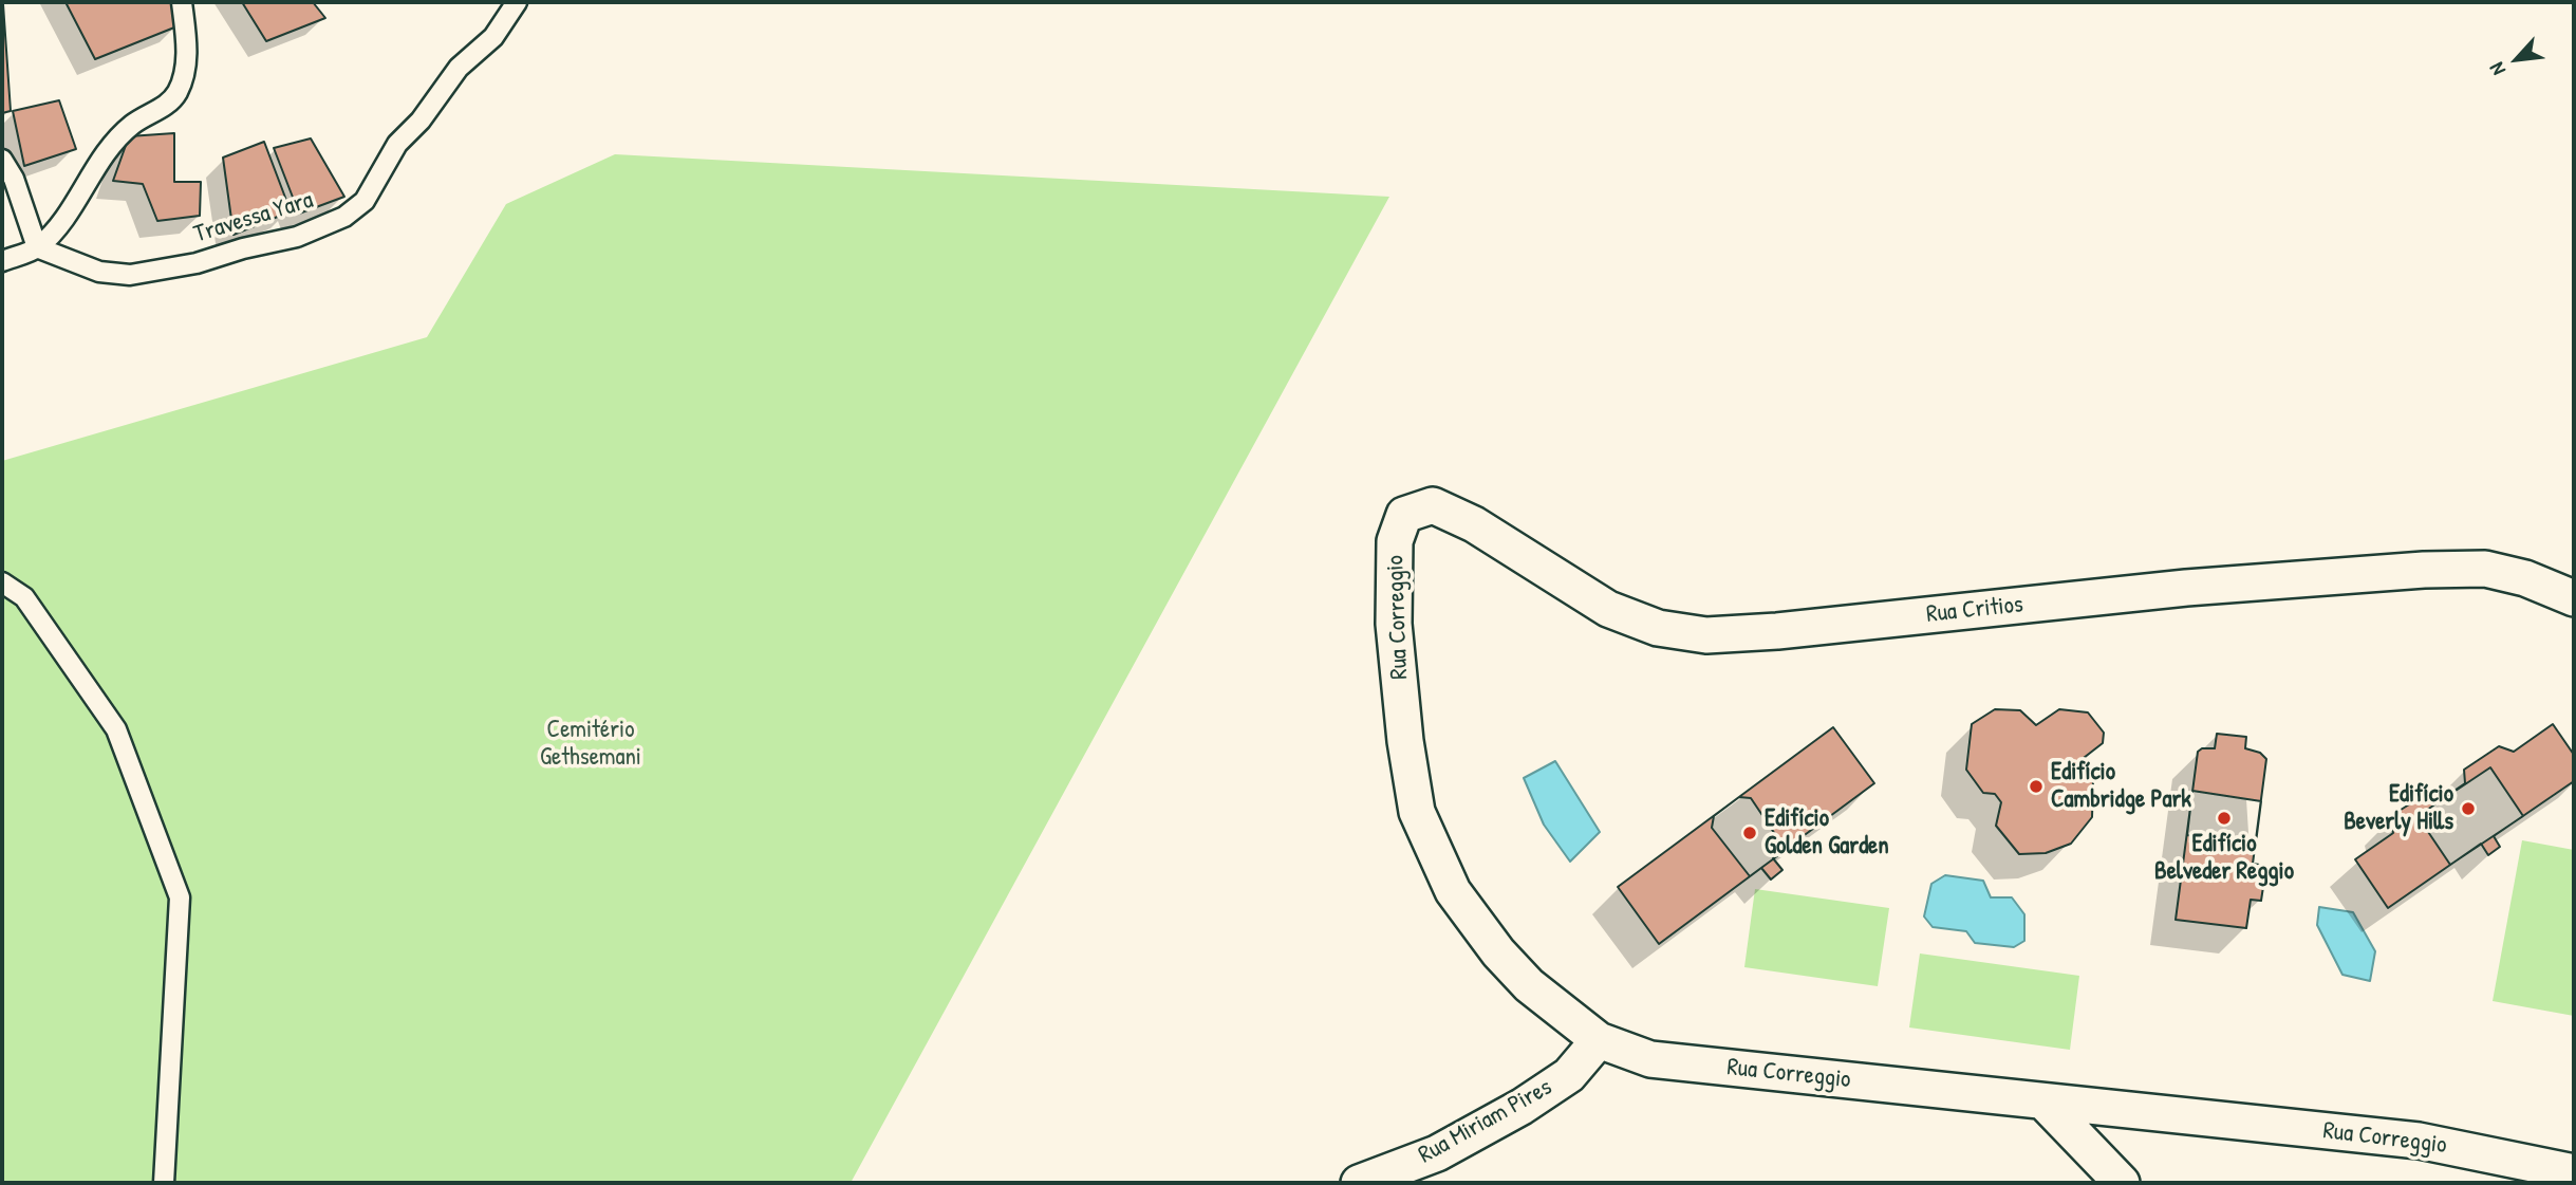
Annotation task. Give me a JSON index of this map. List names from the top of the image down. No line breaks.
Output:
{"streets":{"street":["Rua Critios","Rua Correggio","Rua Miriam Pires"],"lane":["Travessa Yara"]},"crossings":[["Rua Critios","Rua Correggio"],["Rua Correggio","Rua Miriam Pires"]],"parks":["Cemitério Gethsemani"],"places":["Edifício Cambridge Park","Edifício Beverly Hills","Edifício Belveder Reggio","Edifício Golden Garden"],"north":"bottom left"}
